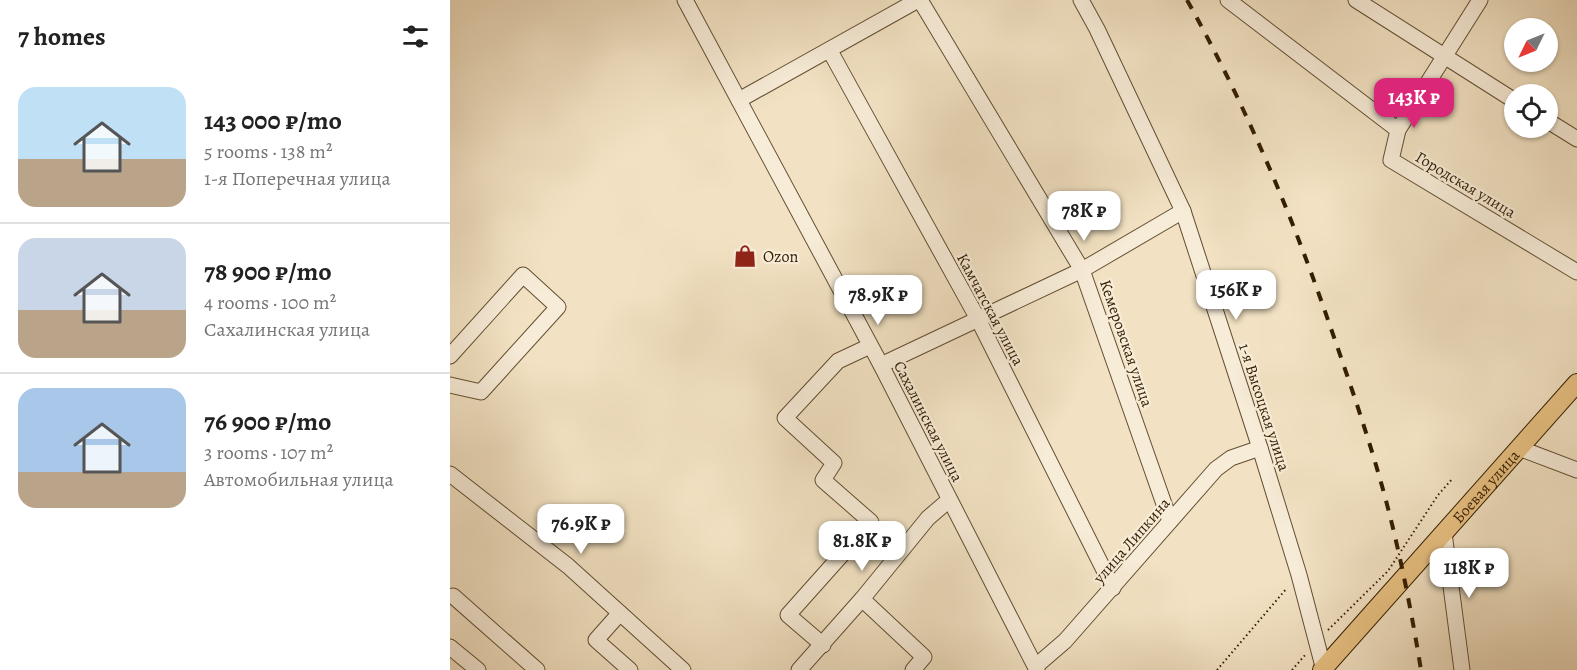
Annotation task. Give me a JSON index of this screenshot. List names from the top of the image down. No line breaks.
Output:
{"streets":{"main road":["Боевая улица"],"street":["Городская улица","Камчатская улица","Кемеровская улица","1-я Высоцкая улица","Сахалинская улица","улица Липкина"]},"crossings":[["Камчатская улица","улица Липкина"],["Кемеровская улица","улица Липкина"],["1-я Высоцкая улица","Боевая улица"],["1-я Высоцкая улица","улица Липкина"],["Сахалинская улица","улица Липкина"]],"places":{"shop":["Ozon"]},"north":"bottom left","page":{"heading":"7 homes","list":[{"name":"143 000 ₽/mo","note":"5 rooms · 138 m² · 1-я Поперечная улица"},{"name":"78 900 ₽/mo","note":"4 rooms · 100 m² · Сахалинская улица"},{"name":"76 900 ₽/mo","note":"3 rooms · 107 m² · Автомобильная улица"}],"price":["143K ₽","78K ₽","156K ₽","78.9K ₽","76.9K ₽","81.8K ₽","118K ₽"]}}
